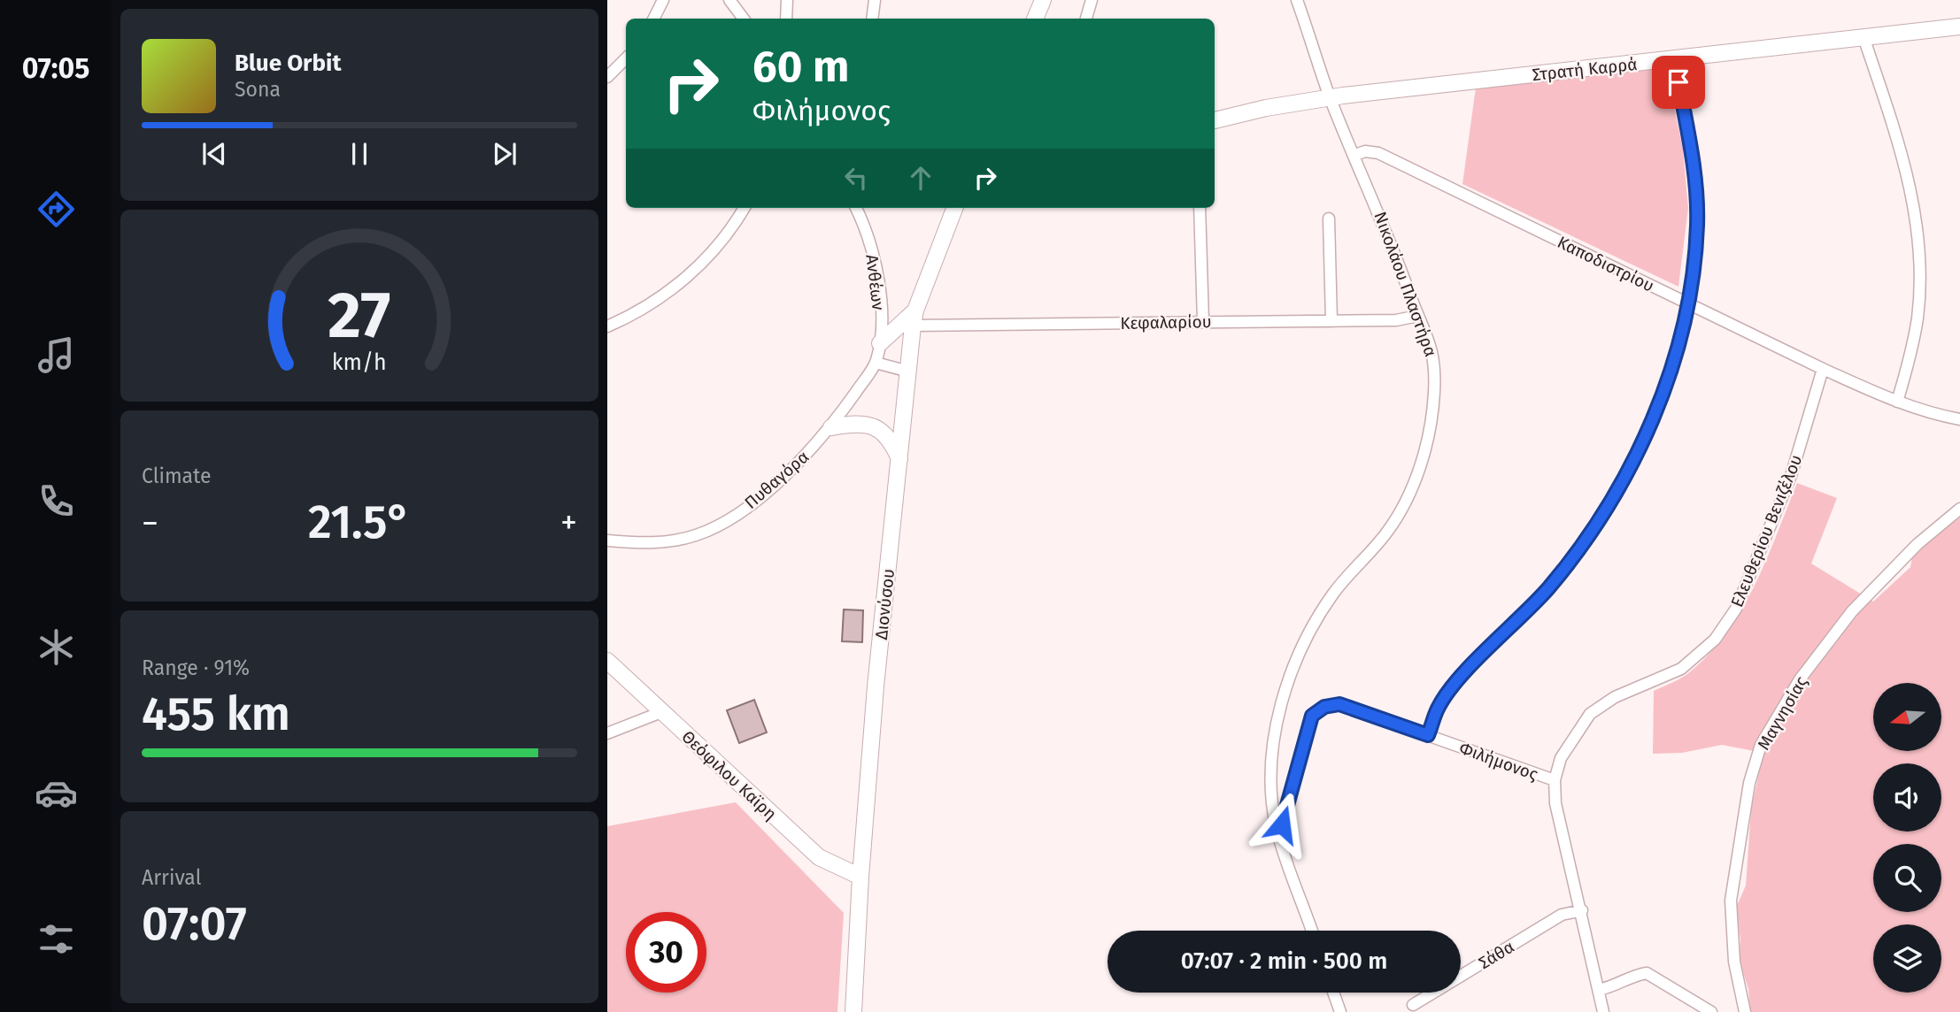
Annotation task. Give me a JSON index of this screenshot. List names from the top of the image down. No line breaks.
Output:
{"streets":{"street":["Στρατή Καρρά","Καποδιστρίου","Ανθέων","Νικολάου Πλαστήρα","Κεφαλαρίου","Πυθαγόρα","Ελευθερίου Βενιζέλου","Διονύσου","Μαγνησίας","Φιλήμονος","Θεόφιλου Καϊρη","Σάθα"]},"crossings":[["Στρατή Καρρά","Νικολάου Πλαστήρα"],["Καποδιστρίου","Νικολάου Πλαστήρα"],["Καποδιστρίου","Ελευθερίου Βενιζέλου"],["Ανθέων","Πυθαγόρα"],["Νικολάου Πλαστήρα","Κεφαλαρίου"],["Νικολάου Πλαστήρα","Φιλήμονος"],["Κεφαλαρίου","Διονύσου"],["Ελευθερίου Βενιζέλου","Φιλήμονος"],["Ελευθερίου Βενιζέλου","Σάθα"],["Διονύσου","Θεόφιλου Καϊρη"]],"north":"left","page":{"tabs":"07:05","turn":["60 m","Φιλήμονος"],"song":["Blue Orbit","Sona"],"tile":["Climate",["Range · 91%","455 km"],["Arrival","07:07"]],"heat":["−","21.5°","+"],"limit":"30","trip":"07:07 · 2 min · 500 m","gauge":["27","km/h"]}}
